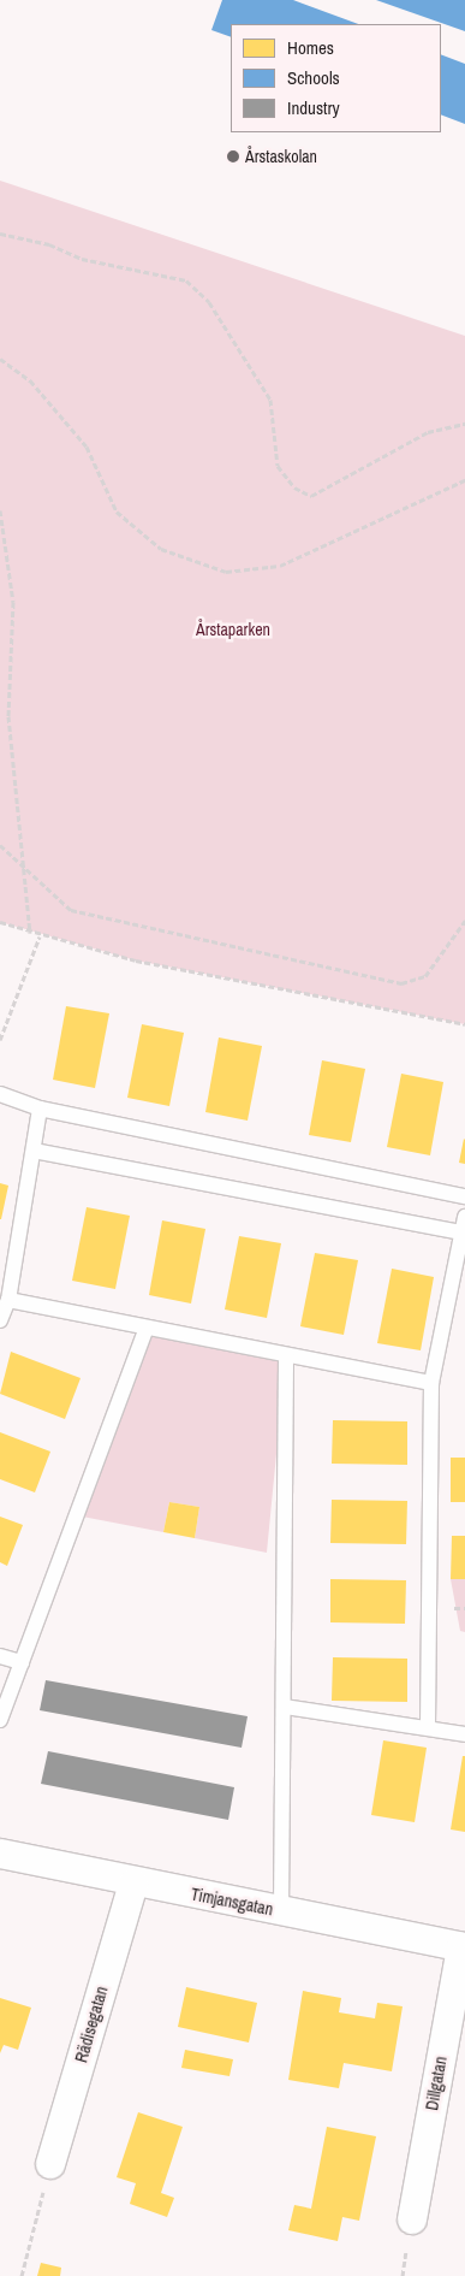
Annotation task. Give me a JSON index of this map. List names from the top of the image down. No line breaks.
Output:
{"streets":{"street":["Timjansgatan","Rädisegatan","Dillgatan"]},"crossings":[["Timjansgatan","Rädisegatan"],["Timjansgatan","Dillgatan"]],"parks":["Årstaparken"],"places":["Årstaskolan"],"legend":["Homes","Schools","Industry"]}
